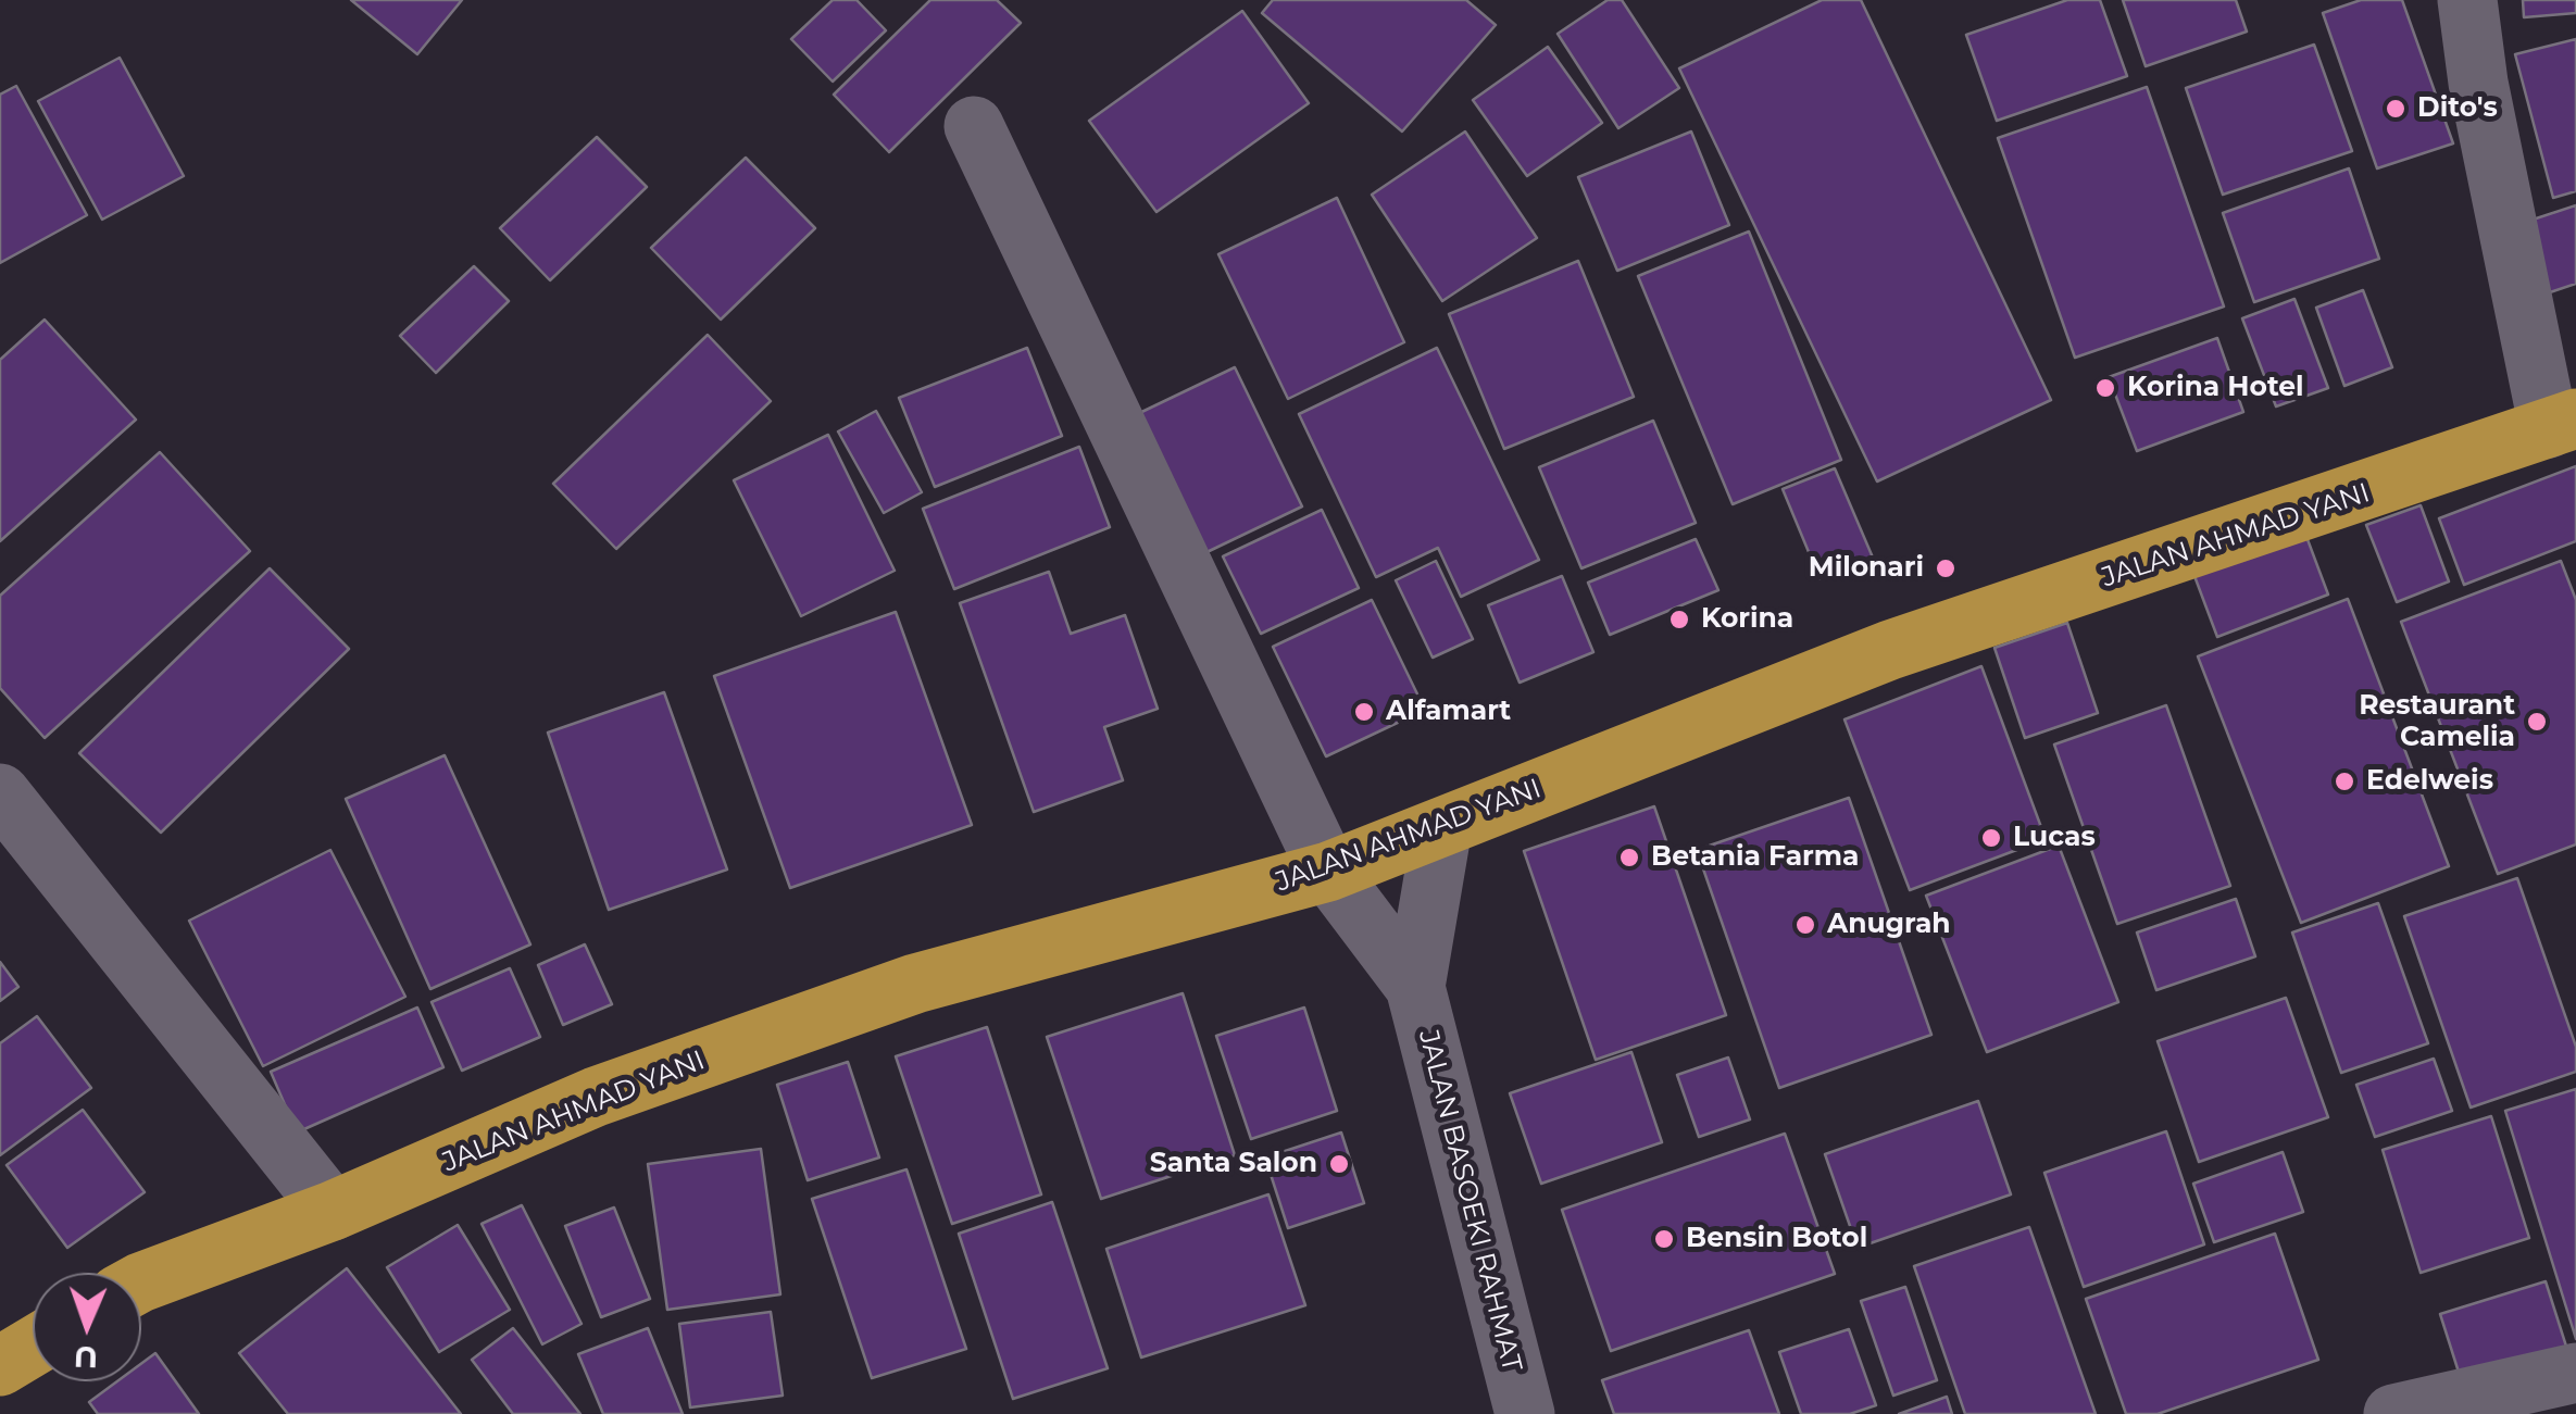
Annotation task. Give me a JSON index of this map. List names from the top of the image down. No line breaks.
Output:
{"streets":{"highway":["JALAN AHMAD YANI"],"street":["JALAN BASOEKI RAHMAT"]},"places":["Dito's","Korina Hotel","Milonari","Korina","Alfamart","Restaurant Camelia","Edelweis","Lucas","Betania Farma","Anugrah","Santa Salon","Bensin Botol"],"north":"bottom"}
